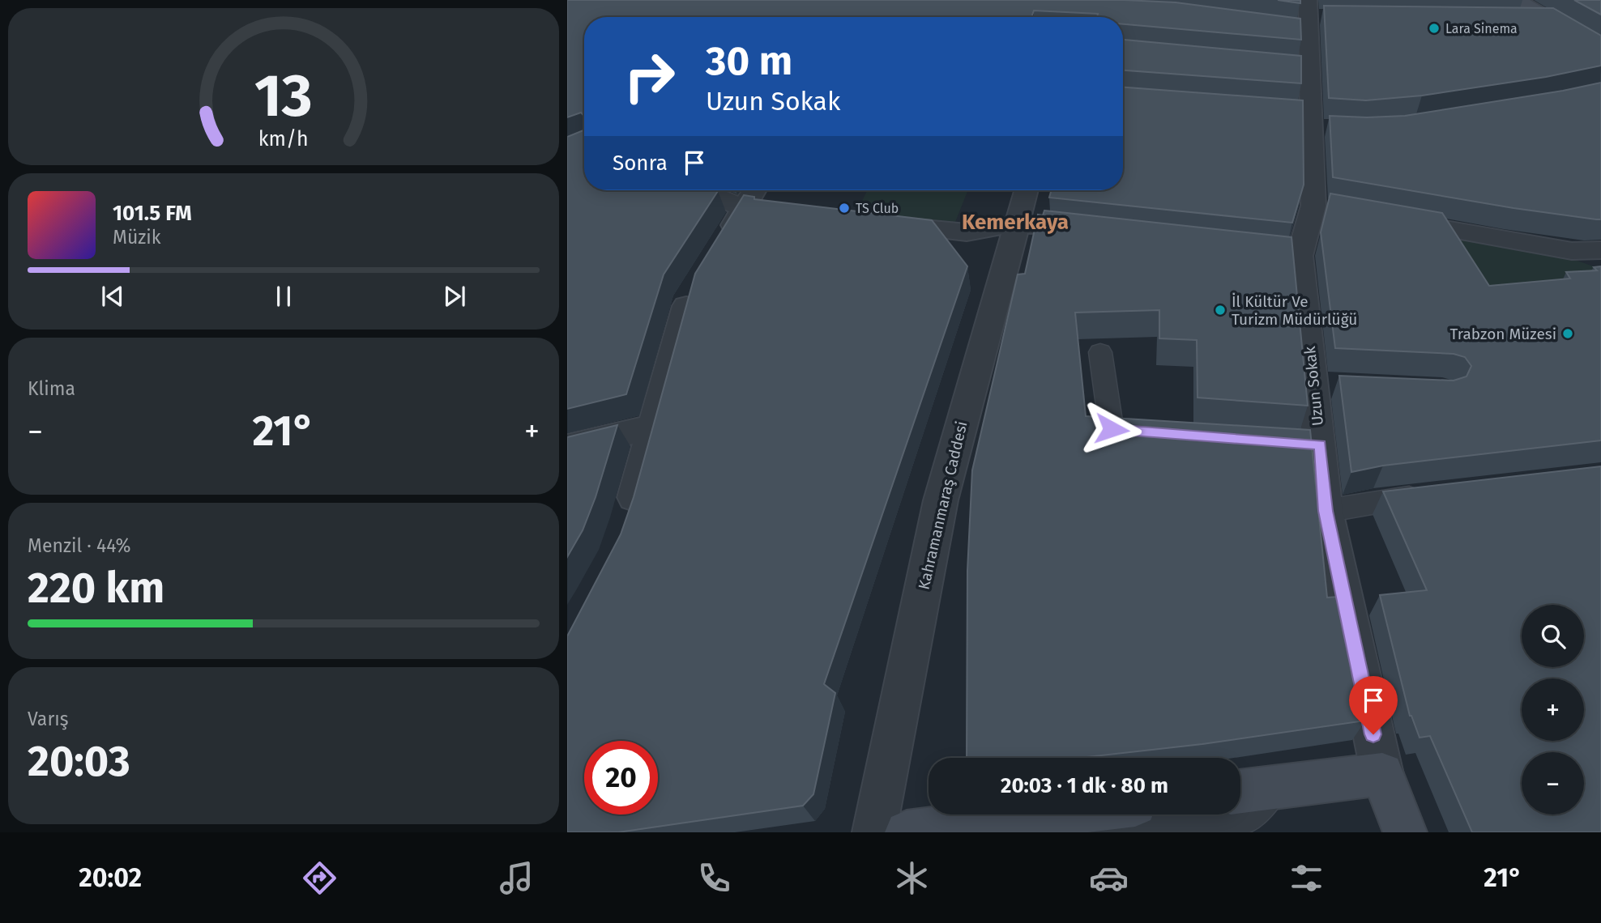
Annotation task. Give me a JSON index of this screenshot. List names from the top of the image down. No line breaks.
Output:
{"streets":{"main road":["Uzun Sokak"],"street":["Kahramanmaraş Caddesi"]},"districts":["Kemerkaya"],"places":["Lara Sinema","TS Club","İl Kültür Ve Turizm Müdürlüğü","Trabzon Müzesi"],"page":{"turn":["30 m","Uzun Sokak"],"then":"Sonra","song":["101.5 FM","Müzik"],"tile":["Klima",["Menzil · 44%","220 km"],["Varış","20:03"]],"heat":["−","21°","+"],"map_buttons":["+","−"],"limit":"20","trip":"20:03 · 1 dk · 80 m","tabs":["20:02","21°"],"gauge":["13","km/h"]}}
